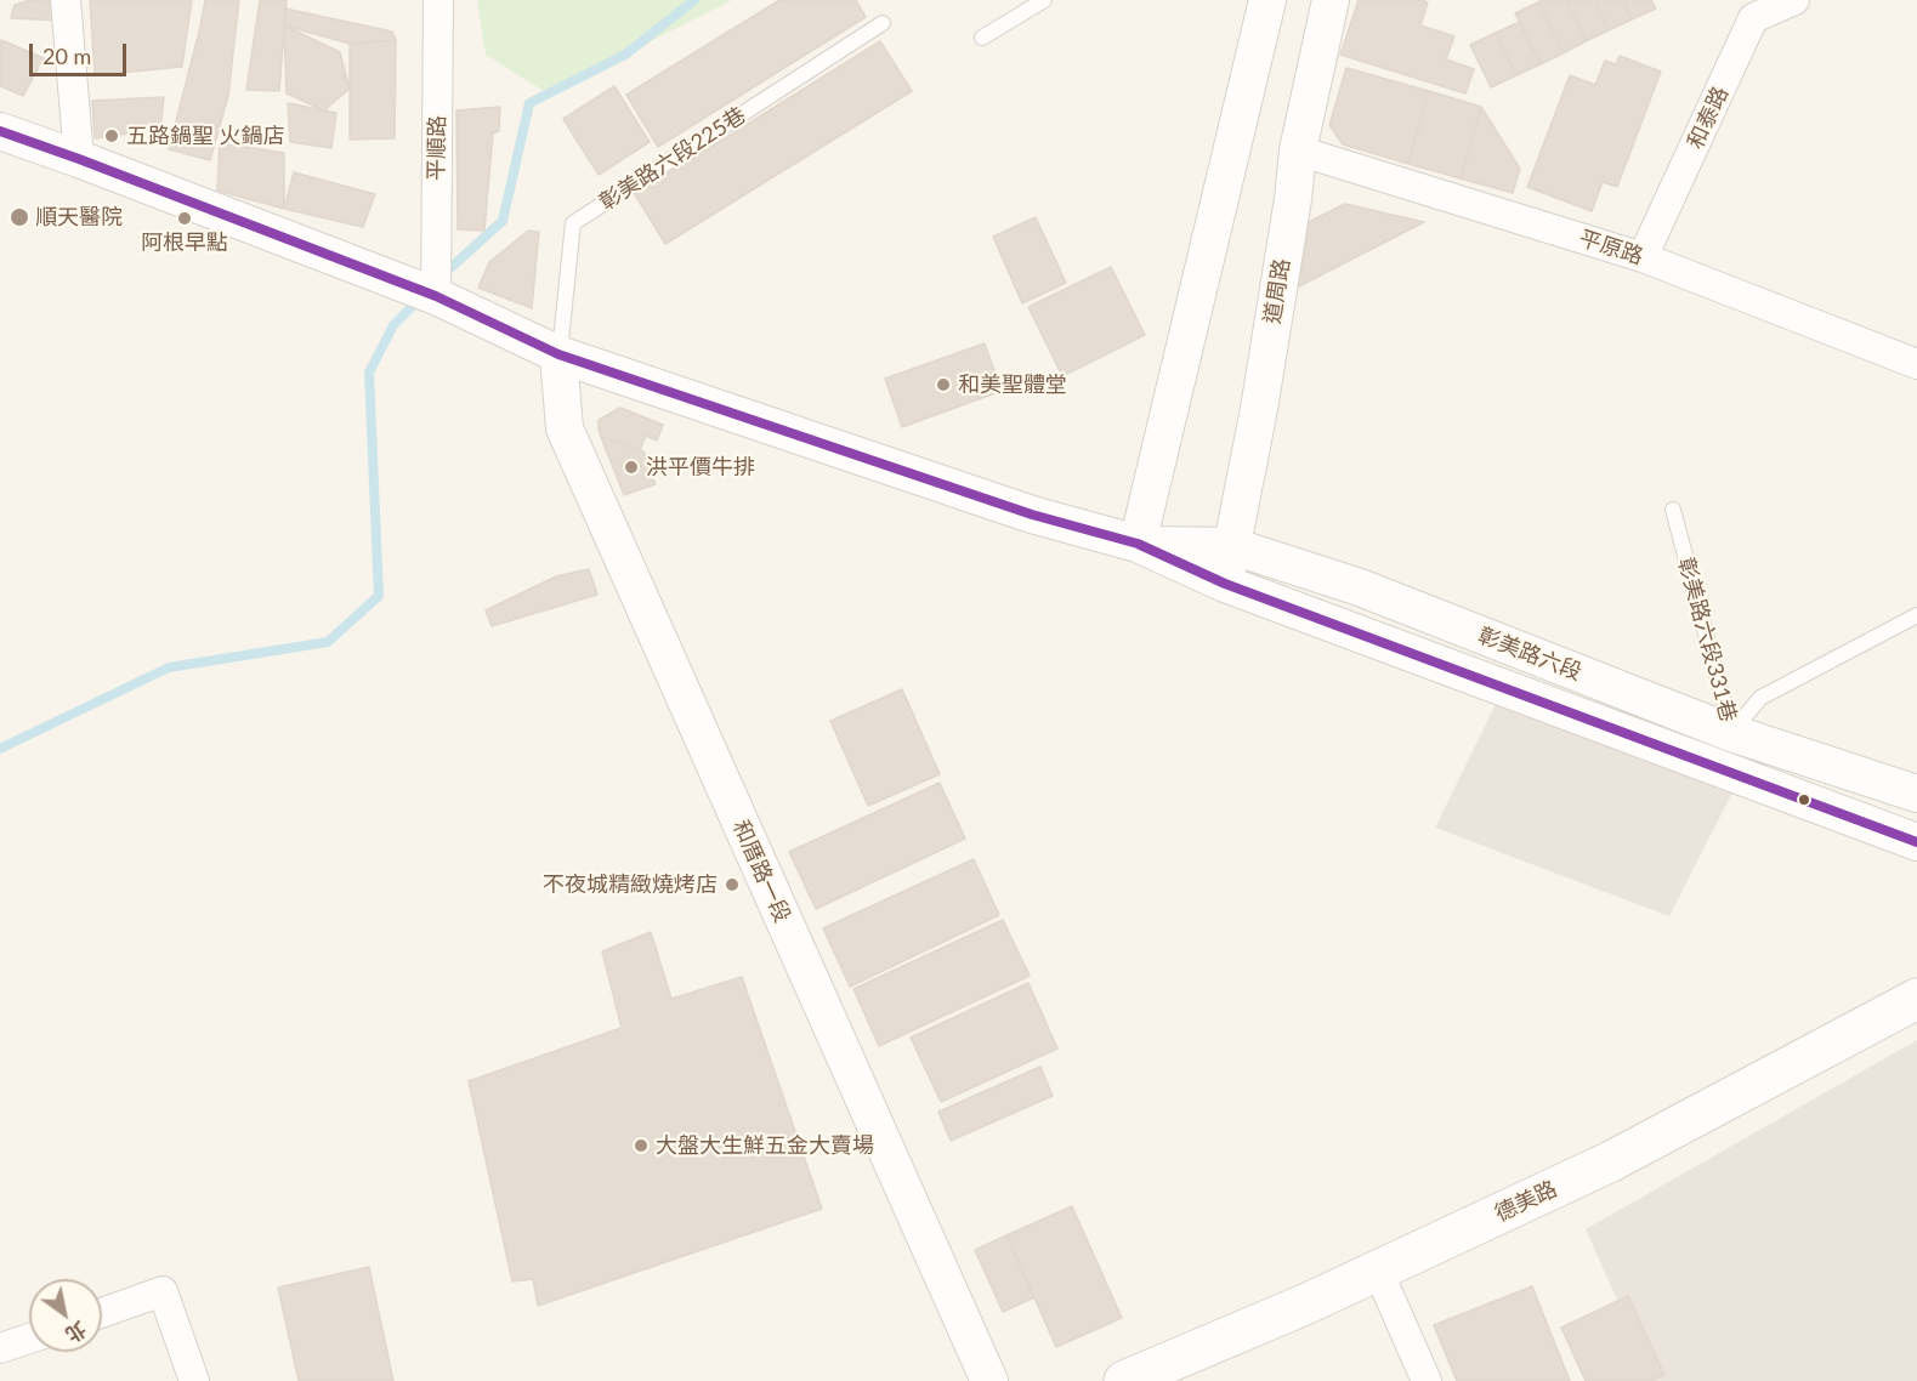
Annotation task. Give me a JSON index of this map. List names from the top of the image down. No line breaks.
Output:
{"streets":{"main road":["德美路"],"street":["和泰路","平順路","平原路","道周路","彰美路六段","和厝路一段"],"lane":["彰美路六段225巷","彰美路六段331巷"]},"crossings":[["和泰路","平原路"],["平順路","彰美路六段"],["彰美路六段225巷","彰美路六段"],["彰美路六段225巷","和厝路一段"],["平原路","道周路"],["道周路","彰美路六段"],["彰美路六段331巷","彰美路六段"],["彰美路六段","和厝路一段"]],"places":["五路鍋聖 火鍋店","順天醫院","阿根早點","和美聖體堂","洪平價牛排","不夜城精緻燒烤店","大盤大生鮮五金大賣場"],"scale_bar":"20 m","north":"bottom right"}
